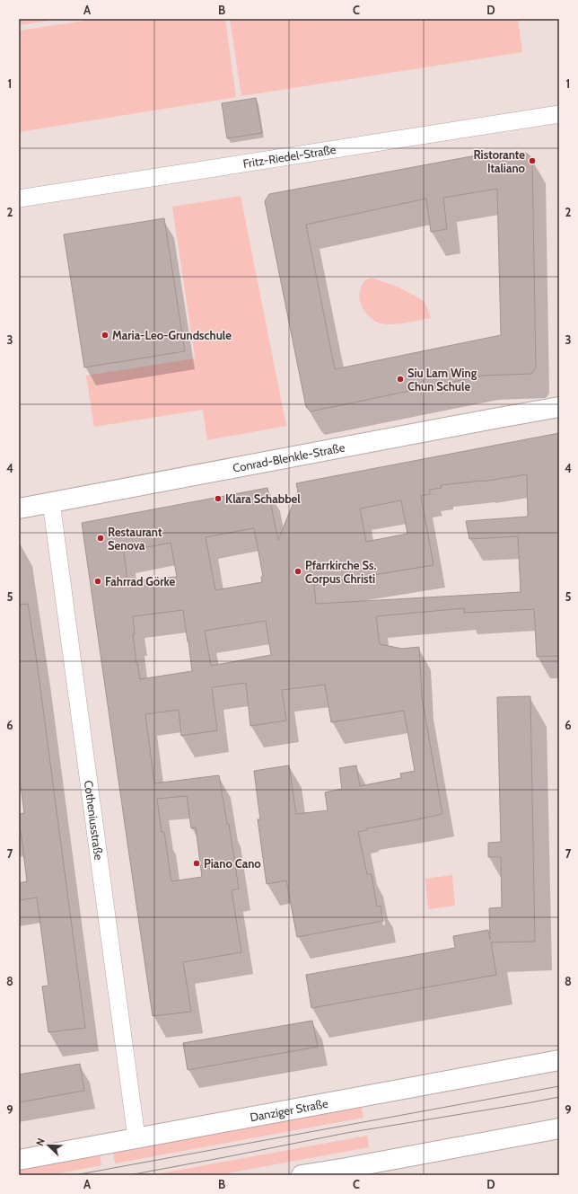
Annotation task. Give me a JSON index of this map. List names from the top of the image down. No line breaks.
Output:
{"streets":{"main road":["Conrad-Blenkle-Straße","Danziger Straße"],"street":["Fritz-Riedel-Straße","Cotheniusstraße"]},"crossings":[["Conrad-Blenkle-Straße","Cotheniusstraße"],["Cotheniusstraße","Danziger Straße"]],"places":["Ristorante Italiano","Maria-Leo-Grundschule","Siu Lam Wing Chun Schule","Klara Schabbel","Restaurant Senova","Pfarrkirche Ss. Corpus Christi","Fahrrad Görke","Piano Cano"],"north":"top left","grid":{"columns":["A","B","C","D"],"rows":["1","2","3","4","5","6","7","8","9"]}}
